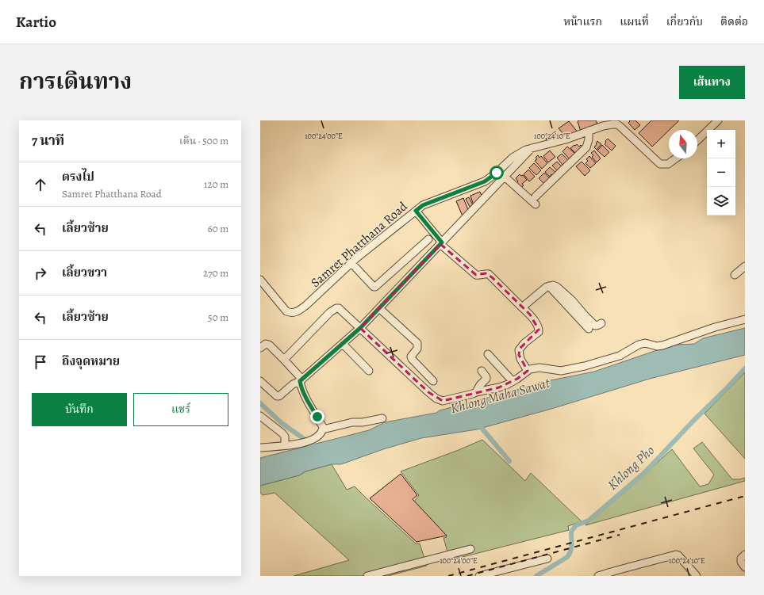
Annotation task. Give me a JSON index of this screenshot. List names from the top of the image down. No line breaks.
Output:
{"streets":{"street":["Samret Phatthana Road"]},"water":["Khlong Maha Sawat","Khlong Pho"],"north":"top","page":{"header":"Kartio","nav":["หน้าแรก","แผนที่","เกี่ยวกับ","ติดต่อ"],"title":"การเดินทาง","buttons":["เส้นทาง",["บันทึก","แชร์"]],"heading":["7 นาที","เดิน · 500 m"],"map_buttons":["+","−"],"list":[["ตรงไป","Samret Phatthana Road","120 m"],["เลี้ยวซ้าย","60 m"],["เลี้ยวขวา","270 m"],["เลี้ยวซ้าย","50 m"],"ถึงจุดหมาย"]},"coordinates":["100°24'00\"E","100°24'10\"E"]}
